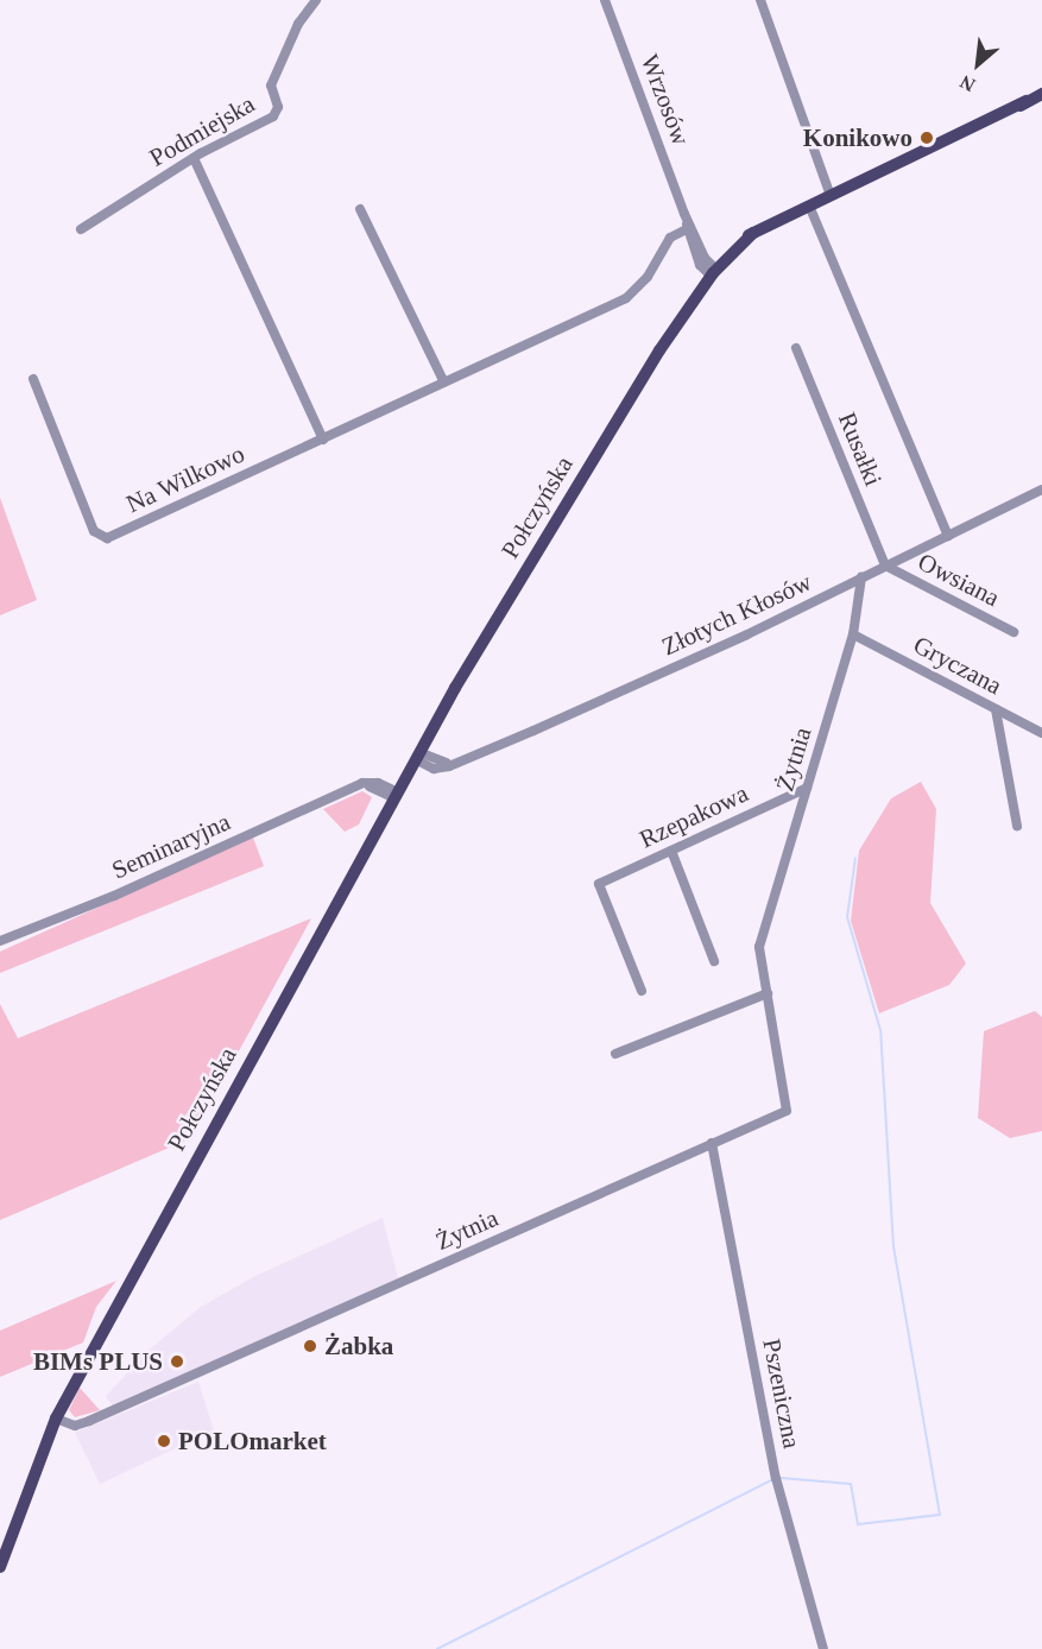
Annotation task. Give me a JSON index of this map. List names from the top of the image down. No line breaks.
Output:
{"streets":{"main road":["Połczyńska"],"street":["Wrzosów","Podmiejska","Rusałki","Na Wilkowo","Owsiana","Złotych Kłosów","Gryczana","Żytnia","Rzepakowa","Seminaryjna","Pszeniczna"]},"crossings":[["Wrzosów","Na Wilkowo"],["Wrzosów","Połczyńska"],["Rusałki","Owsiana"],["Rusałki","Złotych Kłosów"],["Połczyńska","Złotych Kłosów"],["Połczyńska","Żytnia"],["Połczyńska","Seminaryjna"],["Owsiana","Złotych Kłosów"],["Złotych Kłosów","Żytnia"],["Gryczana","Żytnia"],["Żytnia","Rzepakowa"],["Żytnia","Pszeniczna"]],"places":["Konikowo","Żabka","BIMs PLUS","POLOmarket"],"north":"bottom left"}
